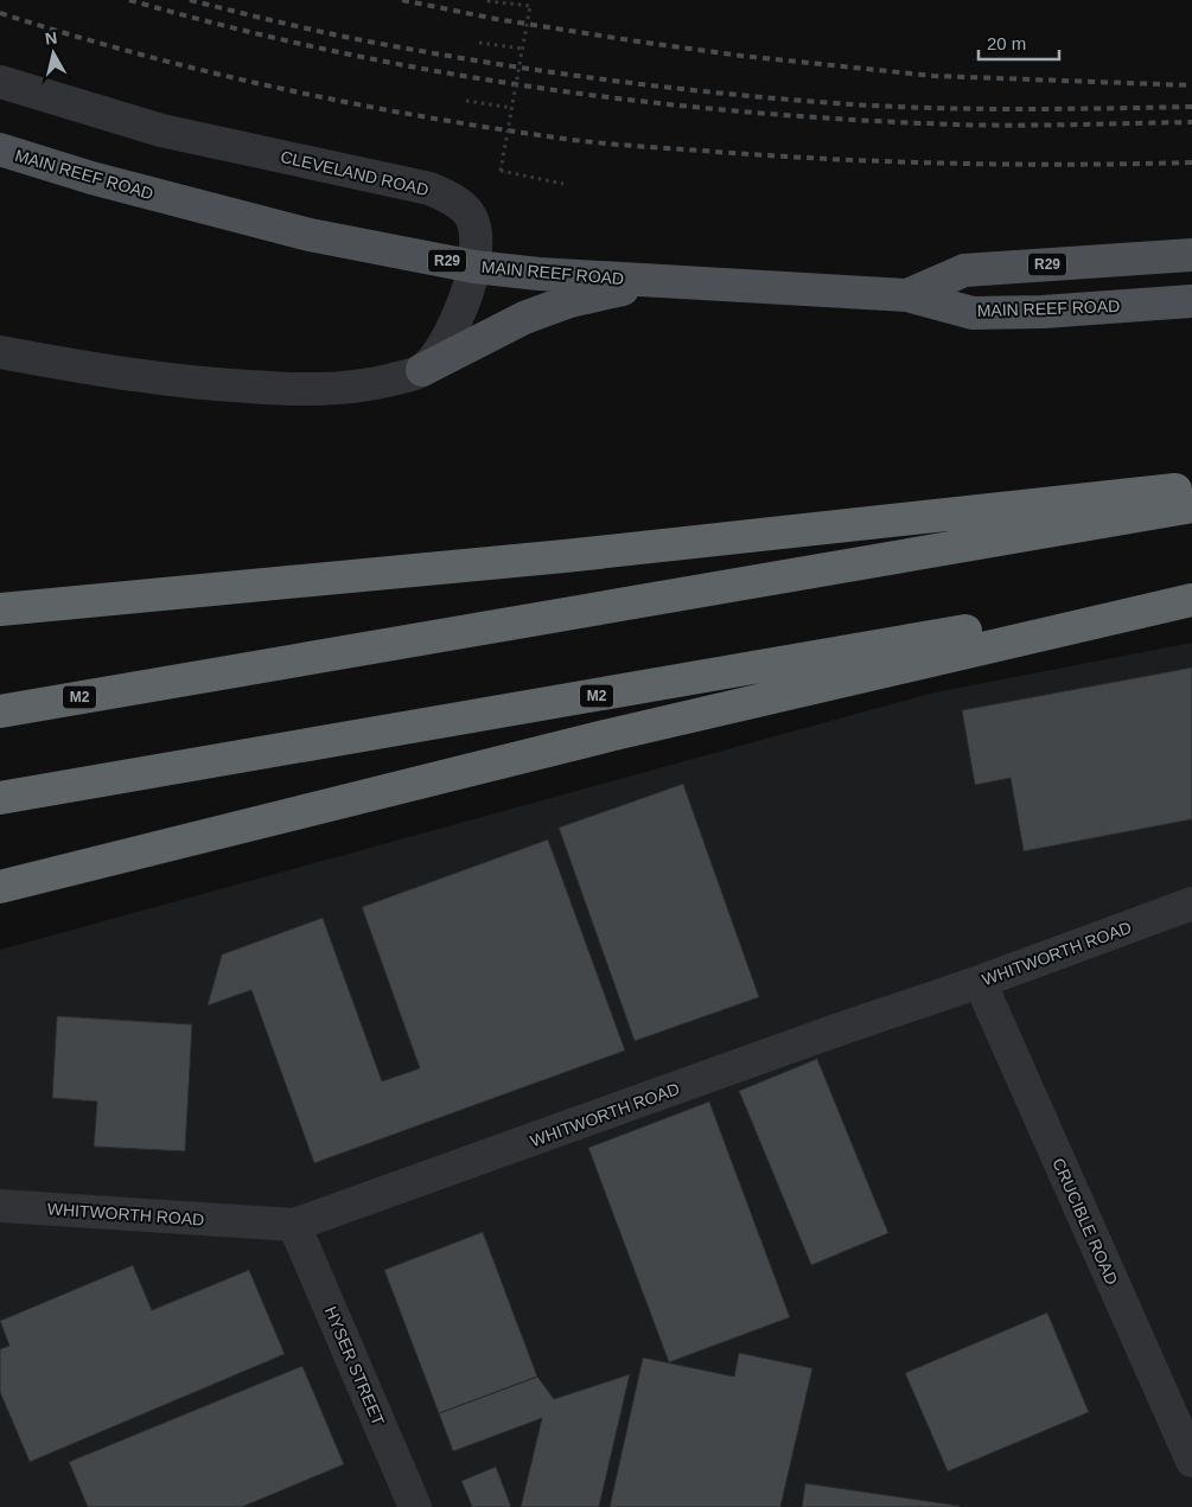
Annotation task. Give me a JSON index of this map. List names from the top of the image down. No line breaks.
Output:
{"streets":{"highway":["M2"],"main road":["MAIN REEF ROAD","R29"],"street":["CLEVELAND ROAD","WHITWORTH ROAD","CRUCIBLE ROAD","HYSER STREET"]},"crossings":[["CLEVELAND ROAD","MAIN REEF ROAD"],["WHITWORTH ROAD","CRUCIBLE ROAD"],["WHITWORTH ROAD","HYSER STREET"]],"scale_bar":"20 m","north":"top"}
